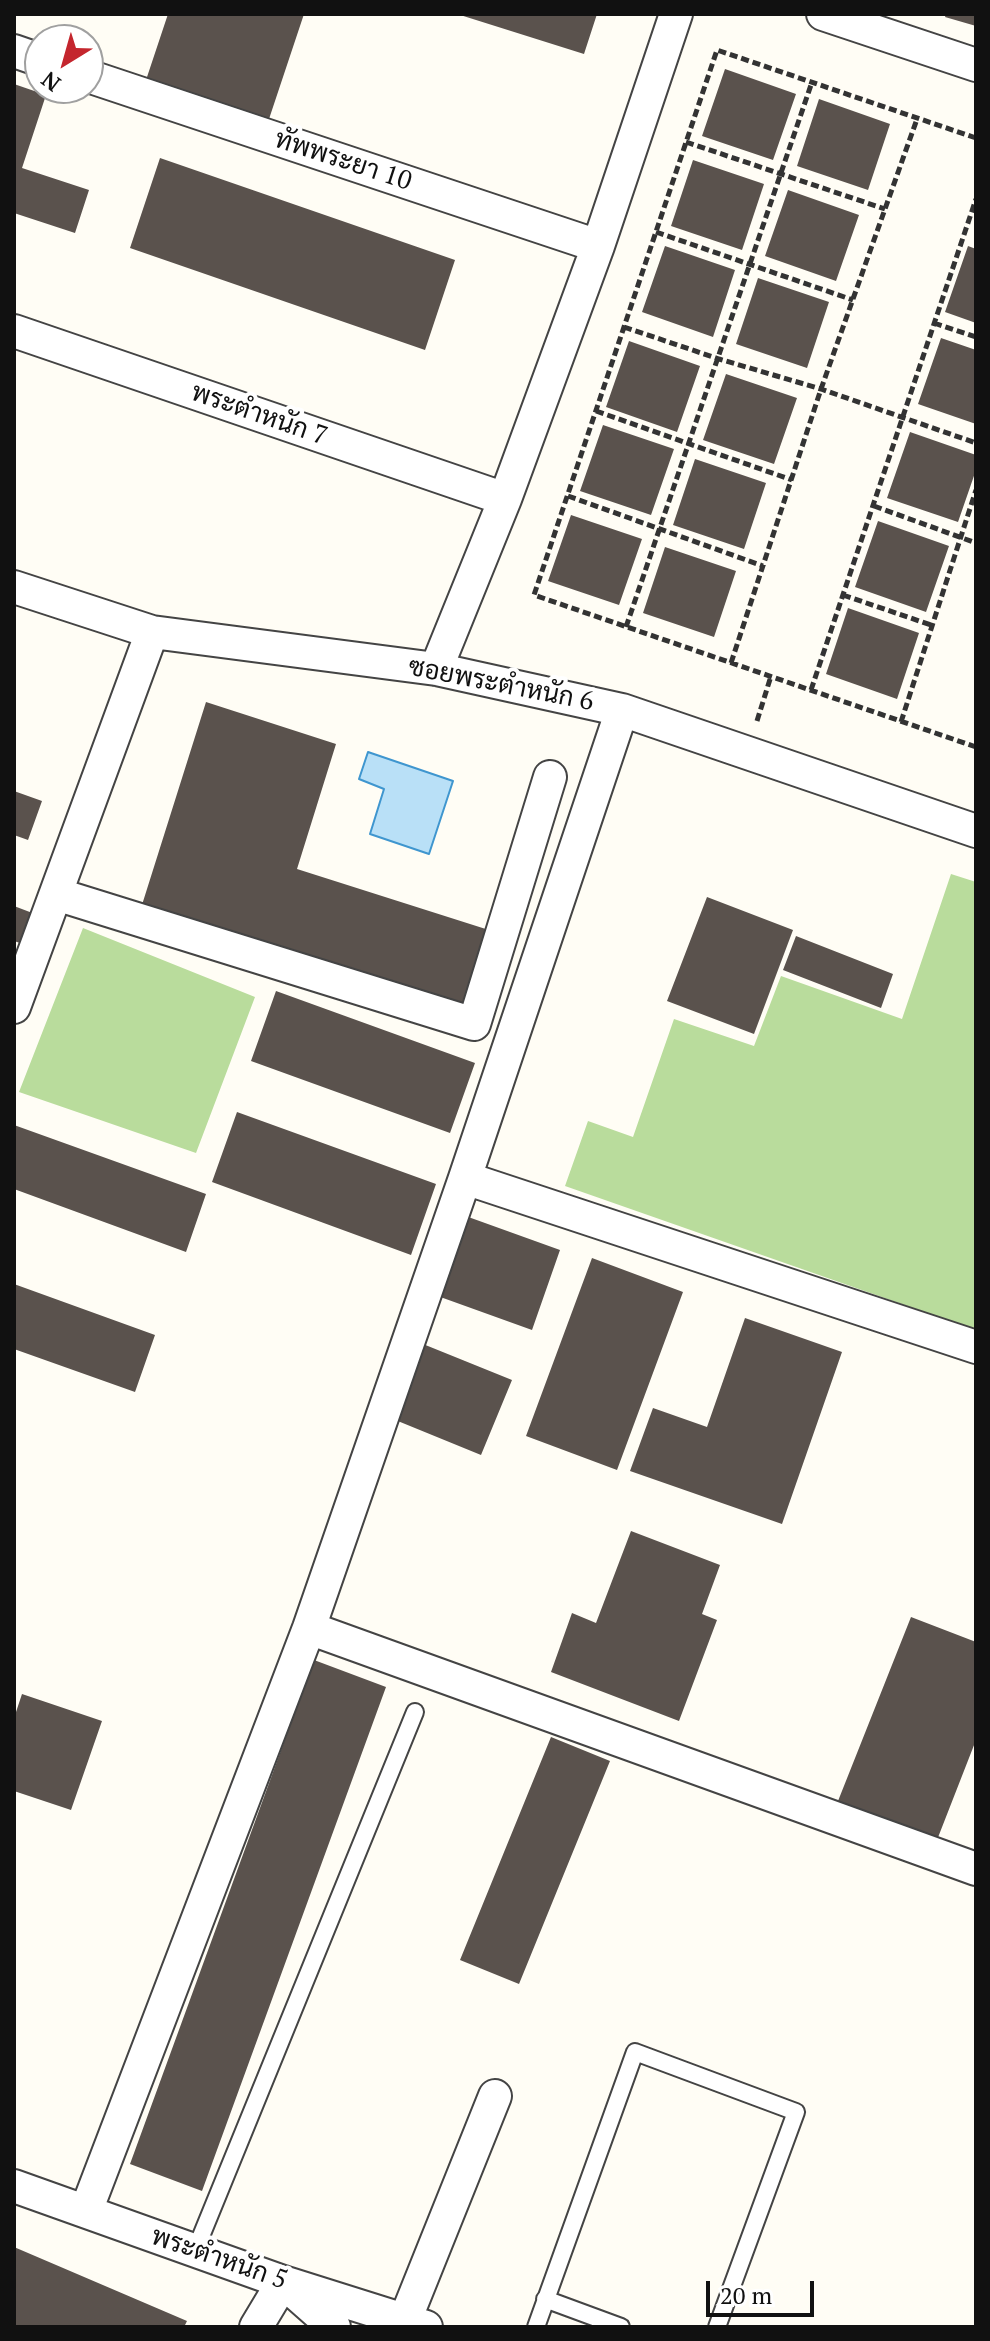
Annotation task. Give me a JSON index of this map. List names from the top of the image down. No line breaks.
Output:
{"streets":{"street":["ทัพพระยา 10","พระตำหนัก 7","ซอยพระตำหนัก 6","พระตำหนัก 5"]},"scale_bar":"20 m","north":"bottom left"}
